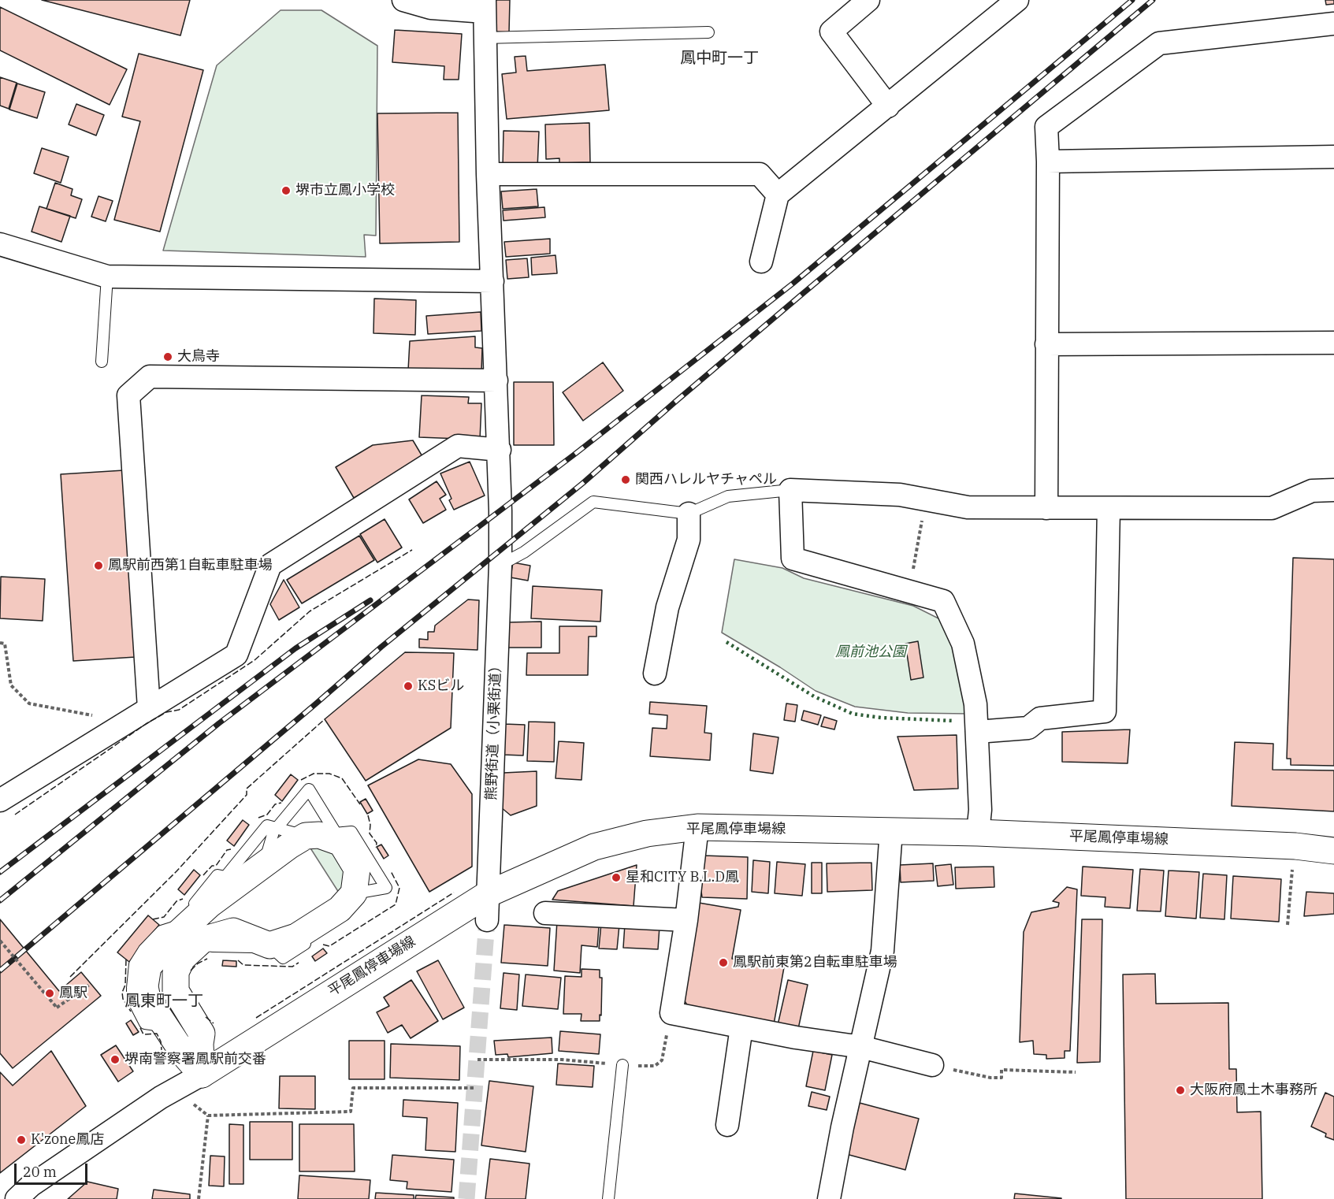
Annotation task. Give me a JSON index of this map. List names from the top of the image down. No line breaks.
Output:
{"streets":{"main road":["平尾鳳停車場線"],"street":["熊野街道（小栗街道）"]},"crossings":[["熊野街道（小栗街道）","平尾鳳停車場線"]],"districts":["鳳中町一丁","鳳東町一丁"],"parks":["鳳前池公園"],"places":["堺市立鳳小学校","大鳥寺","関西ハレルヤチャペル","鳳駅前西第1自転車駐車場","KSビル","星和CITY B.L.D鳳","鳳駅前東第2自転車駐車場","鳳駅","堺南警察署鳳駅前交番","大阪府鳳土木事務所","K'zone鳳店"],"scale_bar":"20 m"}
